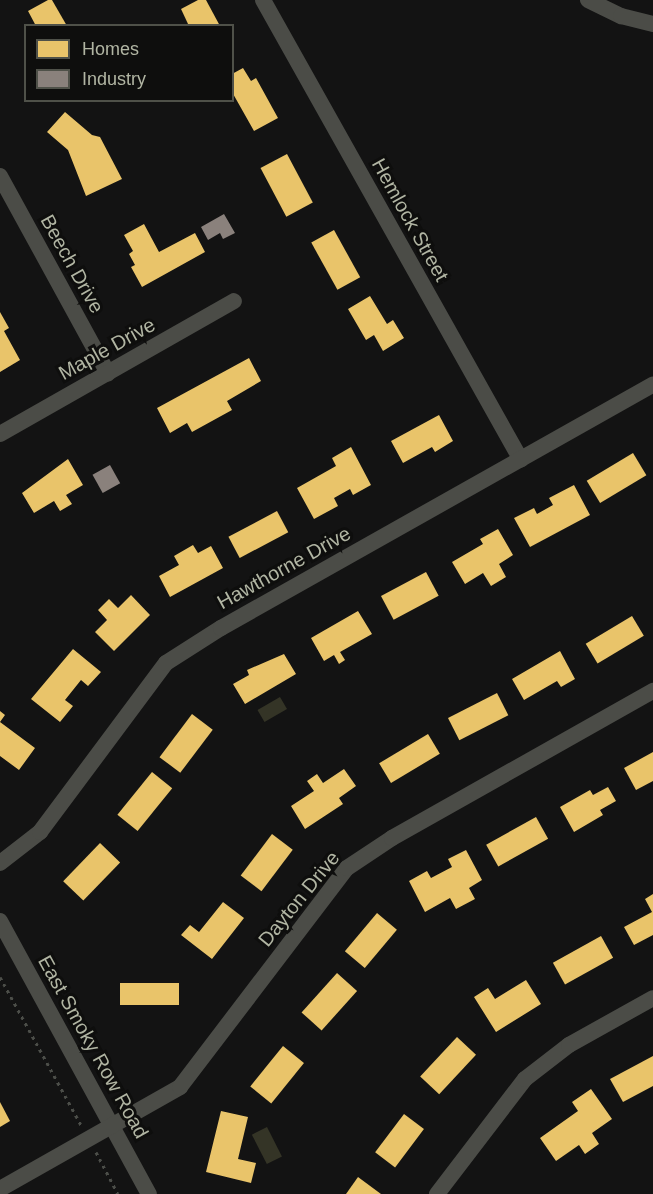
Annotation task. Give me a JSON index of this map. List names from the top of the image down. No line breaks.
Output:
{"streets":{"street":["Hemlock Street","Beech Drive","Maple Drive","Hawthorne Drive","Dayton Drive","East Smoky Row Road"]},"crossings":[["Hemlock Street","Hawthorne Drive"],["Beech Drive","Maple Drive"],["Dayton Drive","East Smoky Row Road"]],"legend":["Homes","Industry"]}
